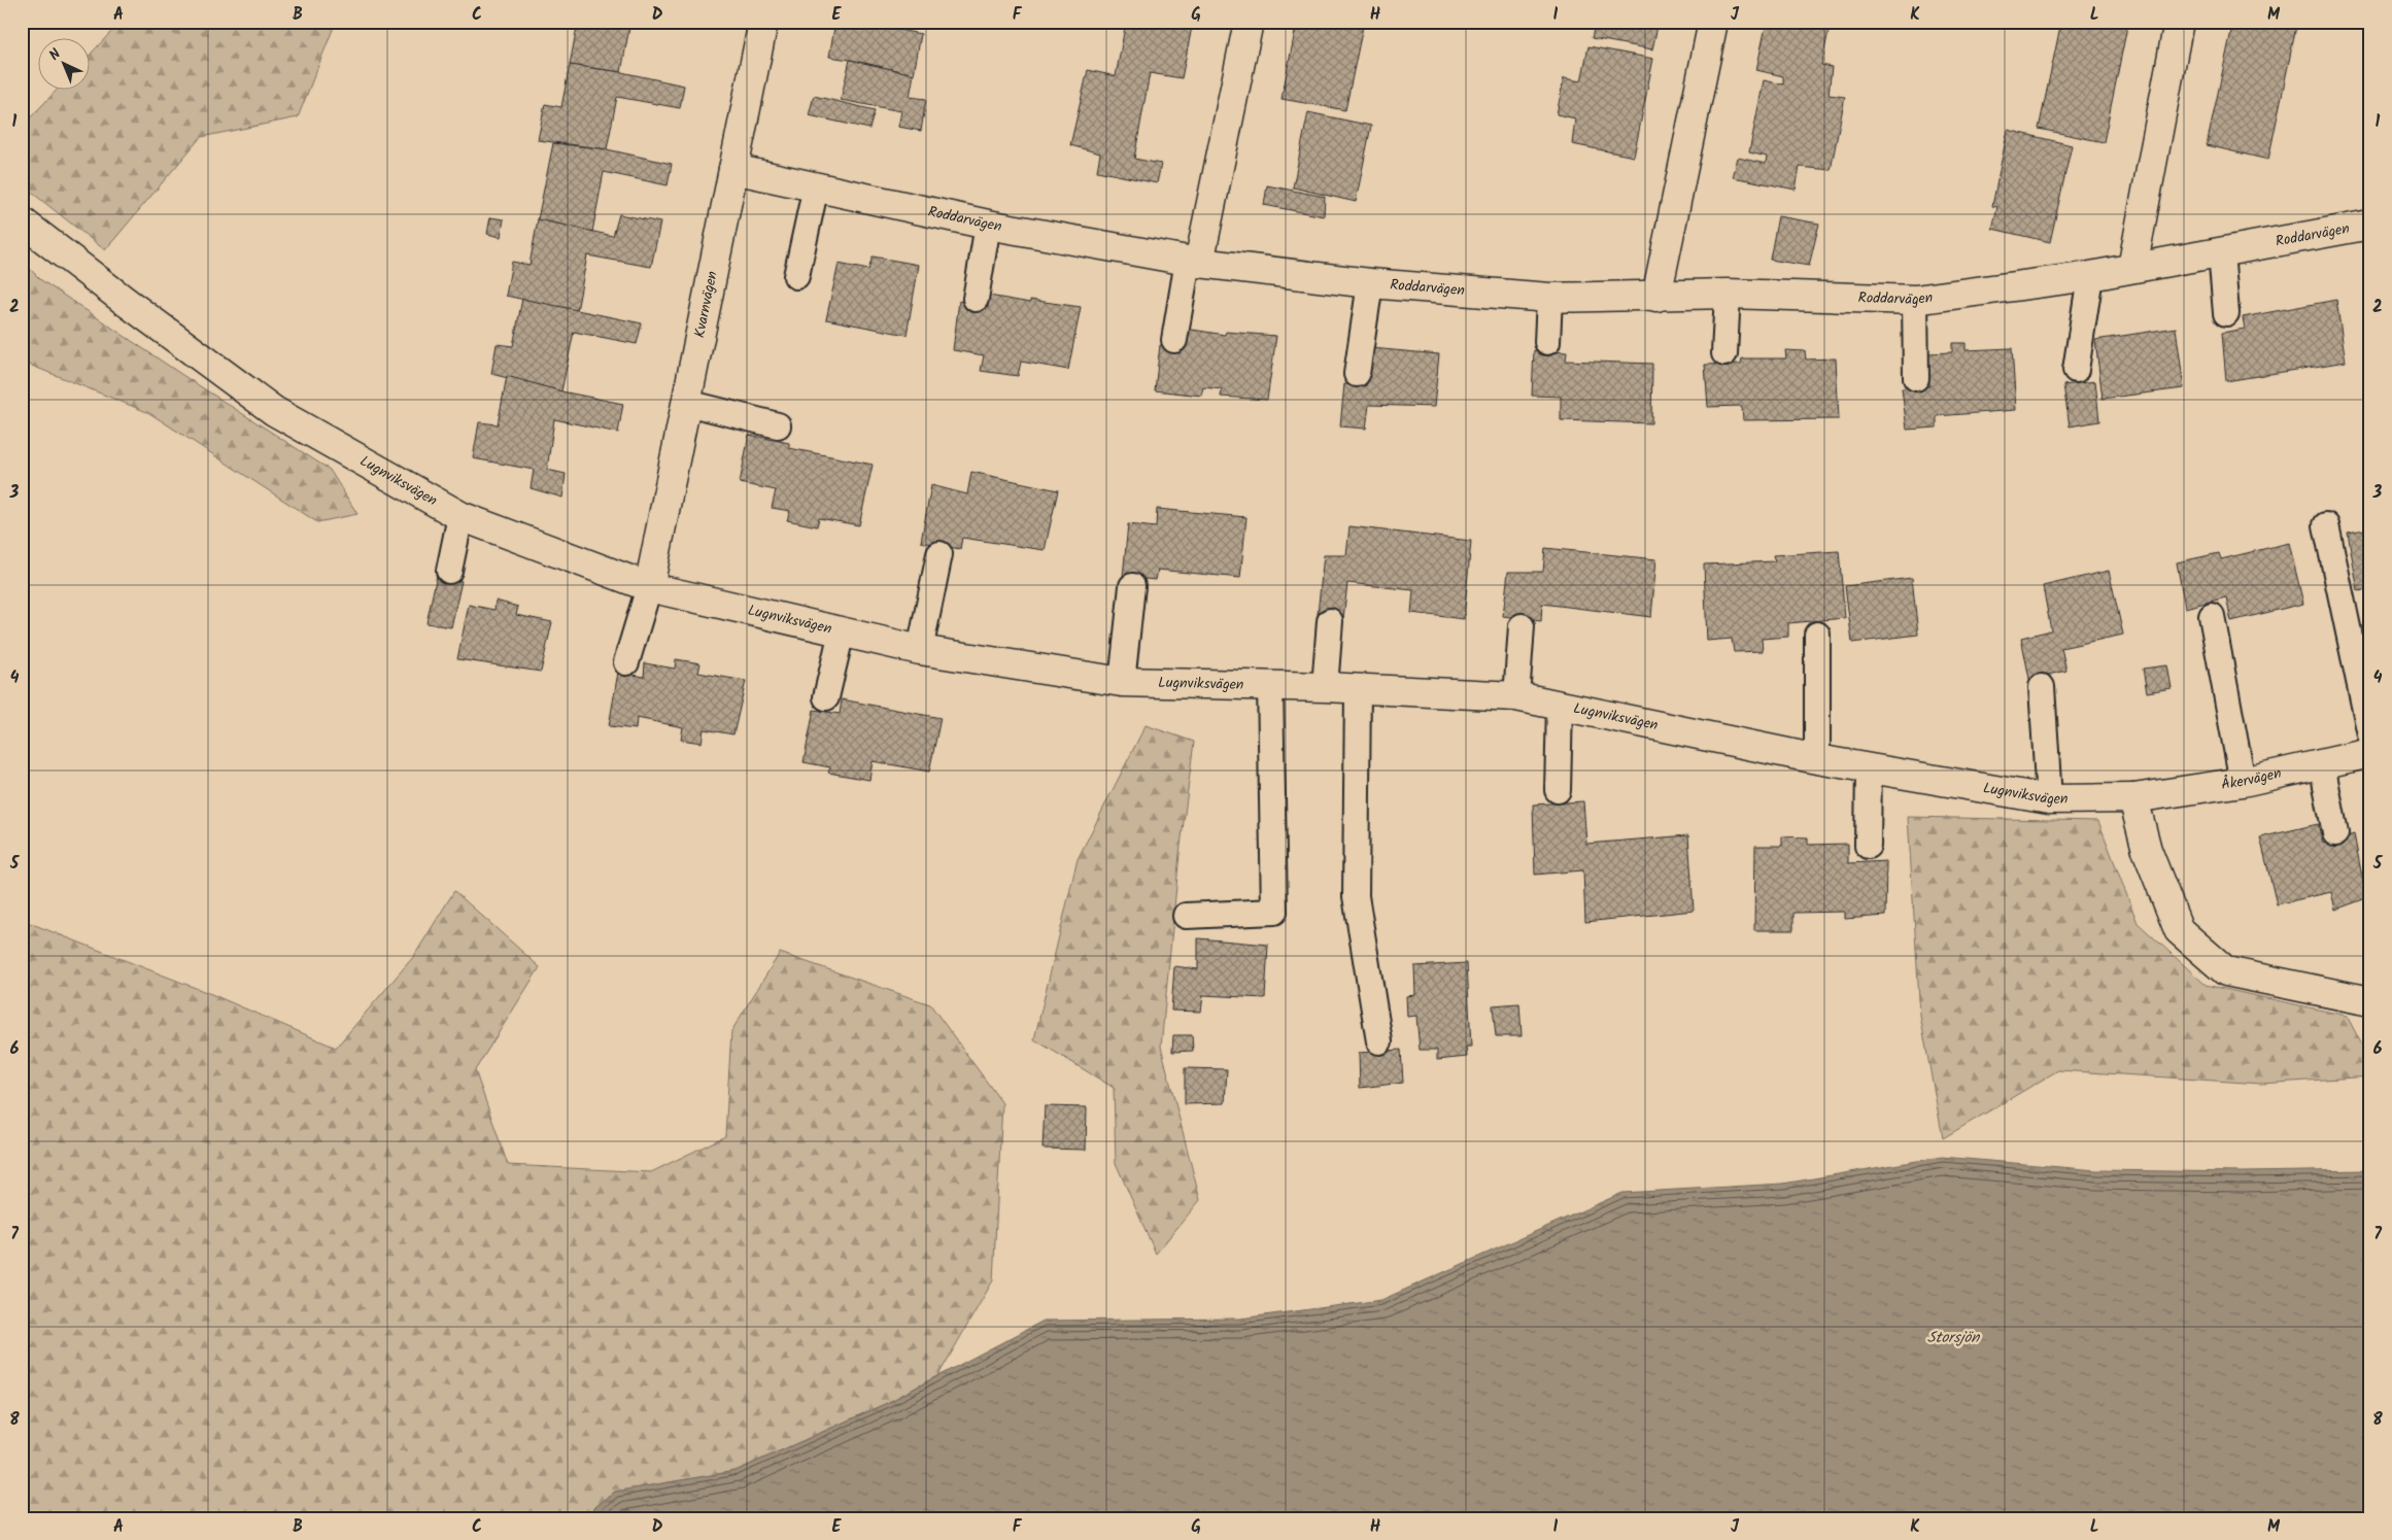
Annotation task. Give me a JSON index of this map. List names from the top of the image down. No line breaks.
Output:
{"streets":{"street":["Roddarvägen","Kvarnvägen","Lugnviksvägen","Åkervägen"]},"crossings":[["Roddarvägen","Kvarnvägen"],["Kvarnvägen","Lugnviksvägen"],["Lugnviksvägen","Åkervägen"]],"water":["Storsjön"],"north":"top left","grid":{"columns":["A","B","C","D","E","F","G","H","I","J","K","L","M"],"rows":["1","2","3","4","5","6","7","8"]}}
